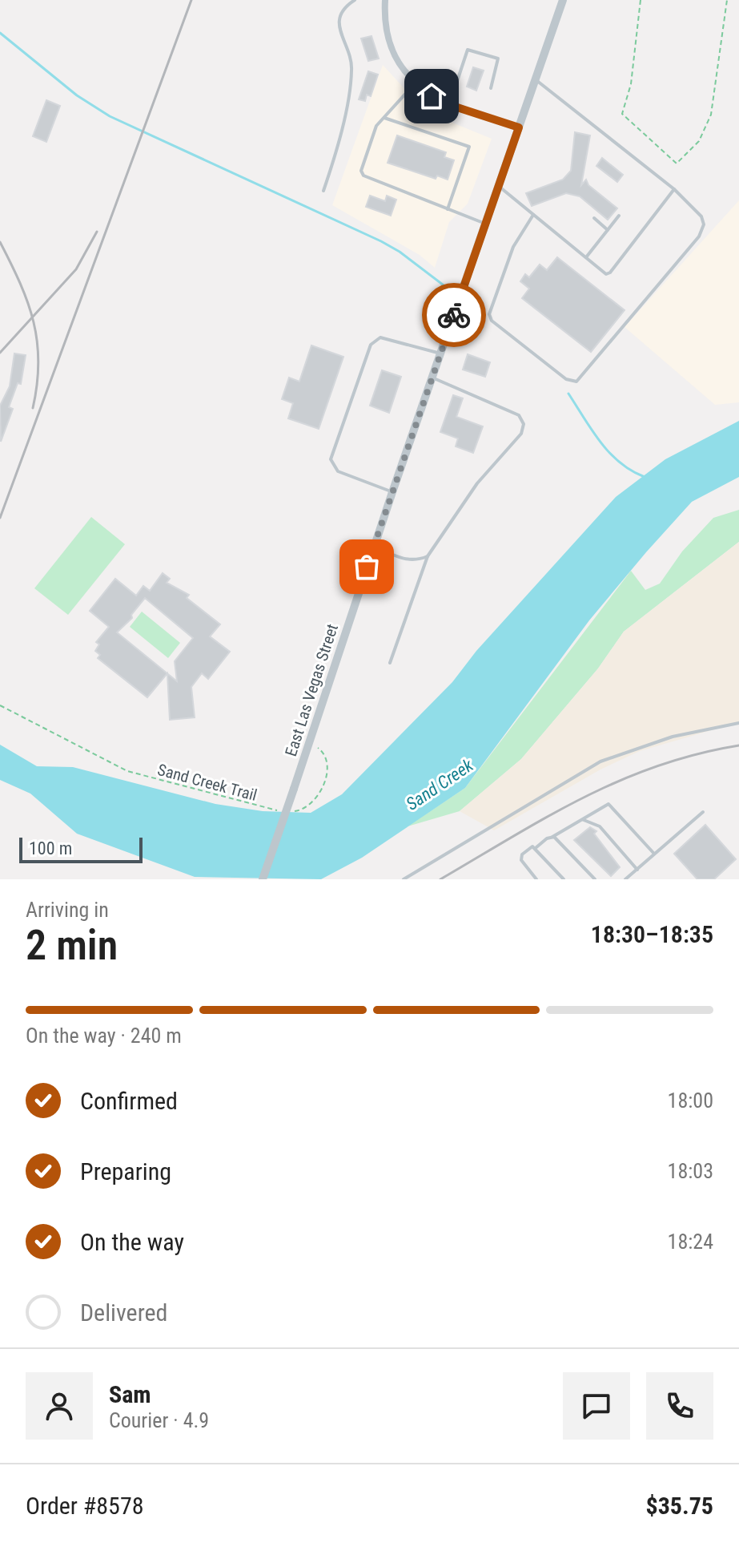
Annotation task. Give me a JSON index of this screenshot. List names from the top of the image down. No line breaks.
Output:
{"streets":{"street":["East Las Vegas Street"],"path":["Sand Creek Trail"]},"water":["Sand Creek"],"scale_bar":"100 m","page":{"scale":"100 m","heading":["2 min","Arriving in","18:30–18:35"],"panel":["Sam","Courier · 4.9","Order #8578","$35.75"],"bar":"On the way · 240 m","list":[["Confirmed","18:00"],["Preparing","18:03"],["On the way","18:24"],"Delivered"]}}
